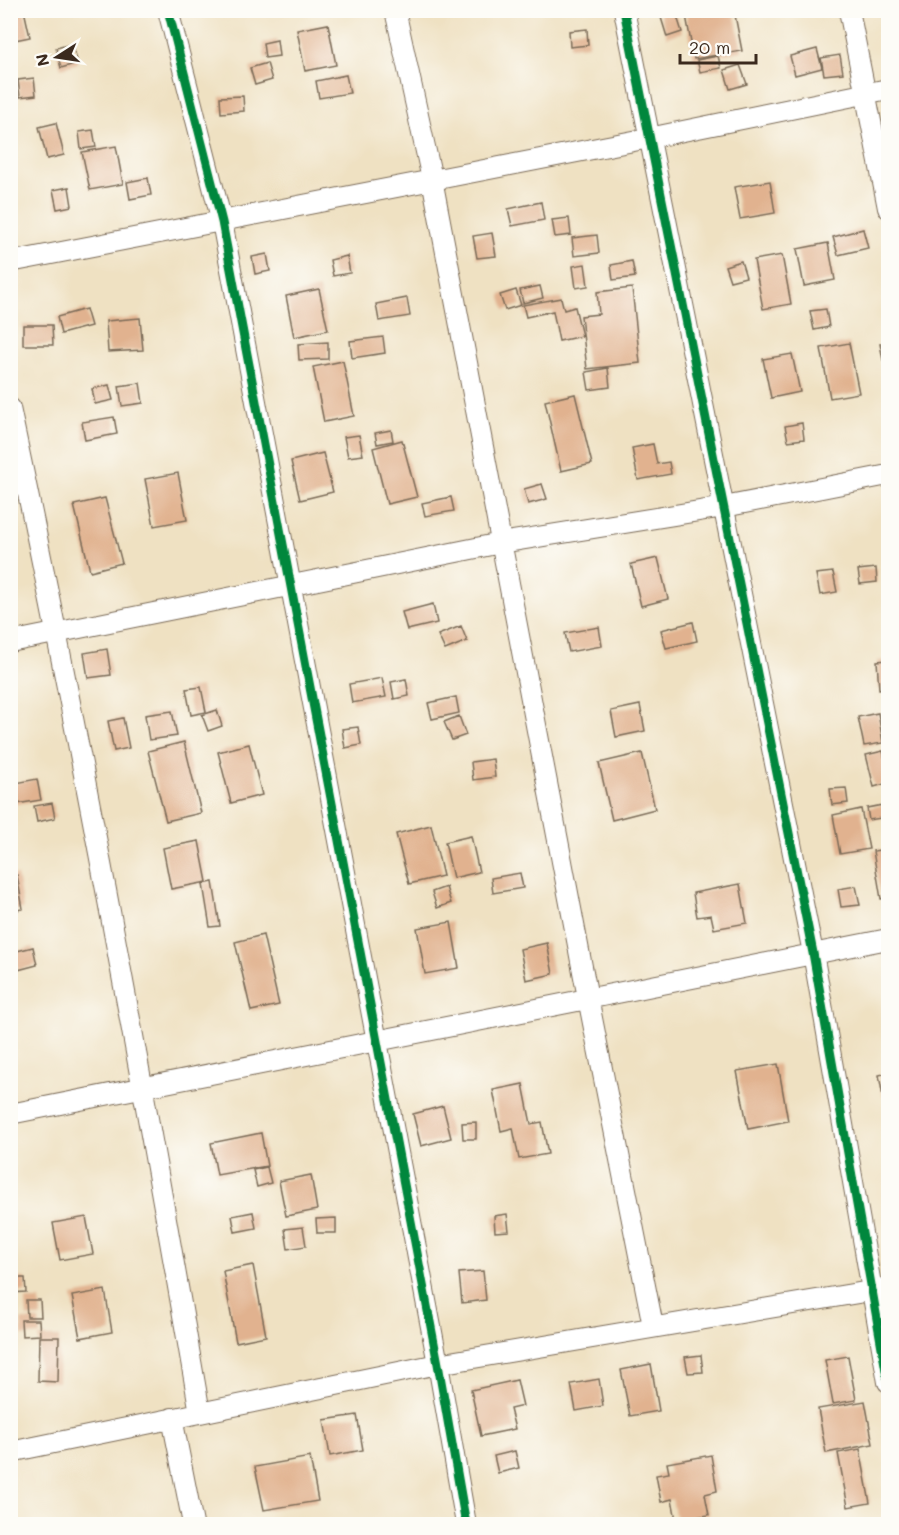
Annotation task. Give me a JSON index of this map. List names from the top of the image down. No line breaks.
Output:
{"scale_bar":"20 m","north":"left"}
